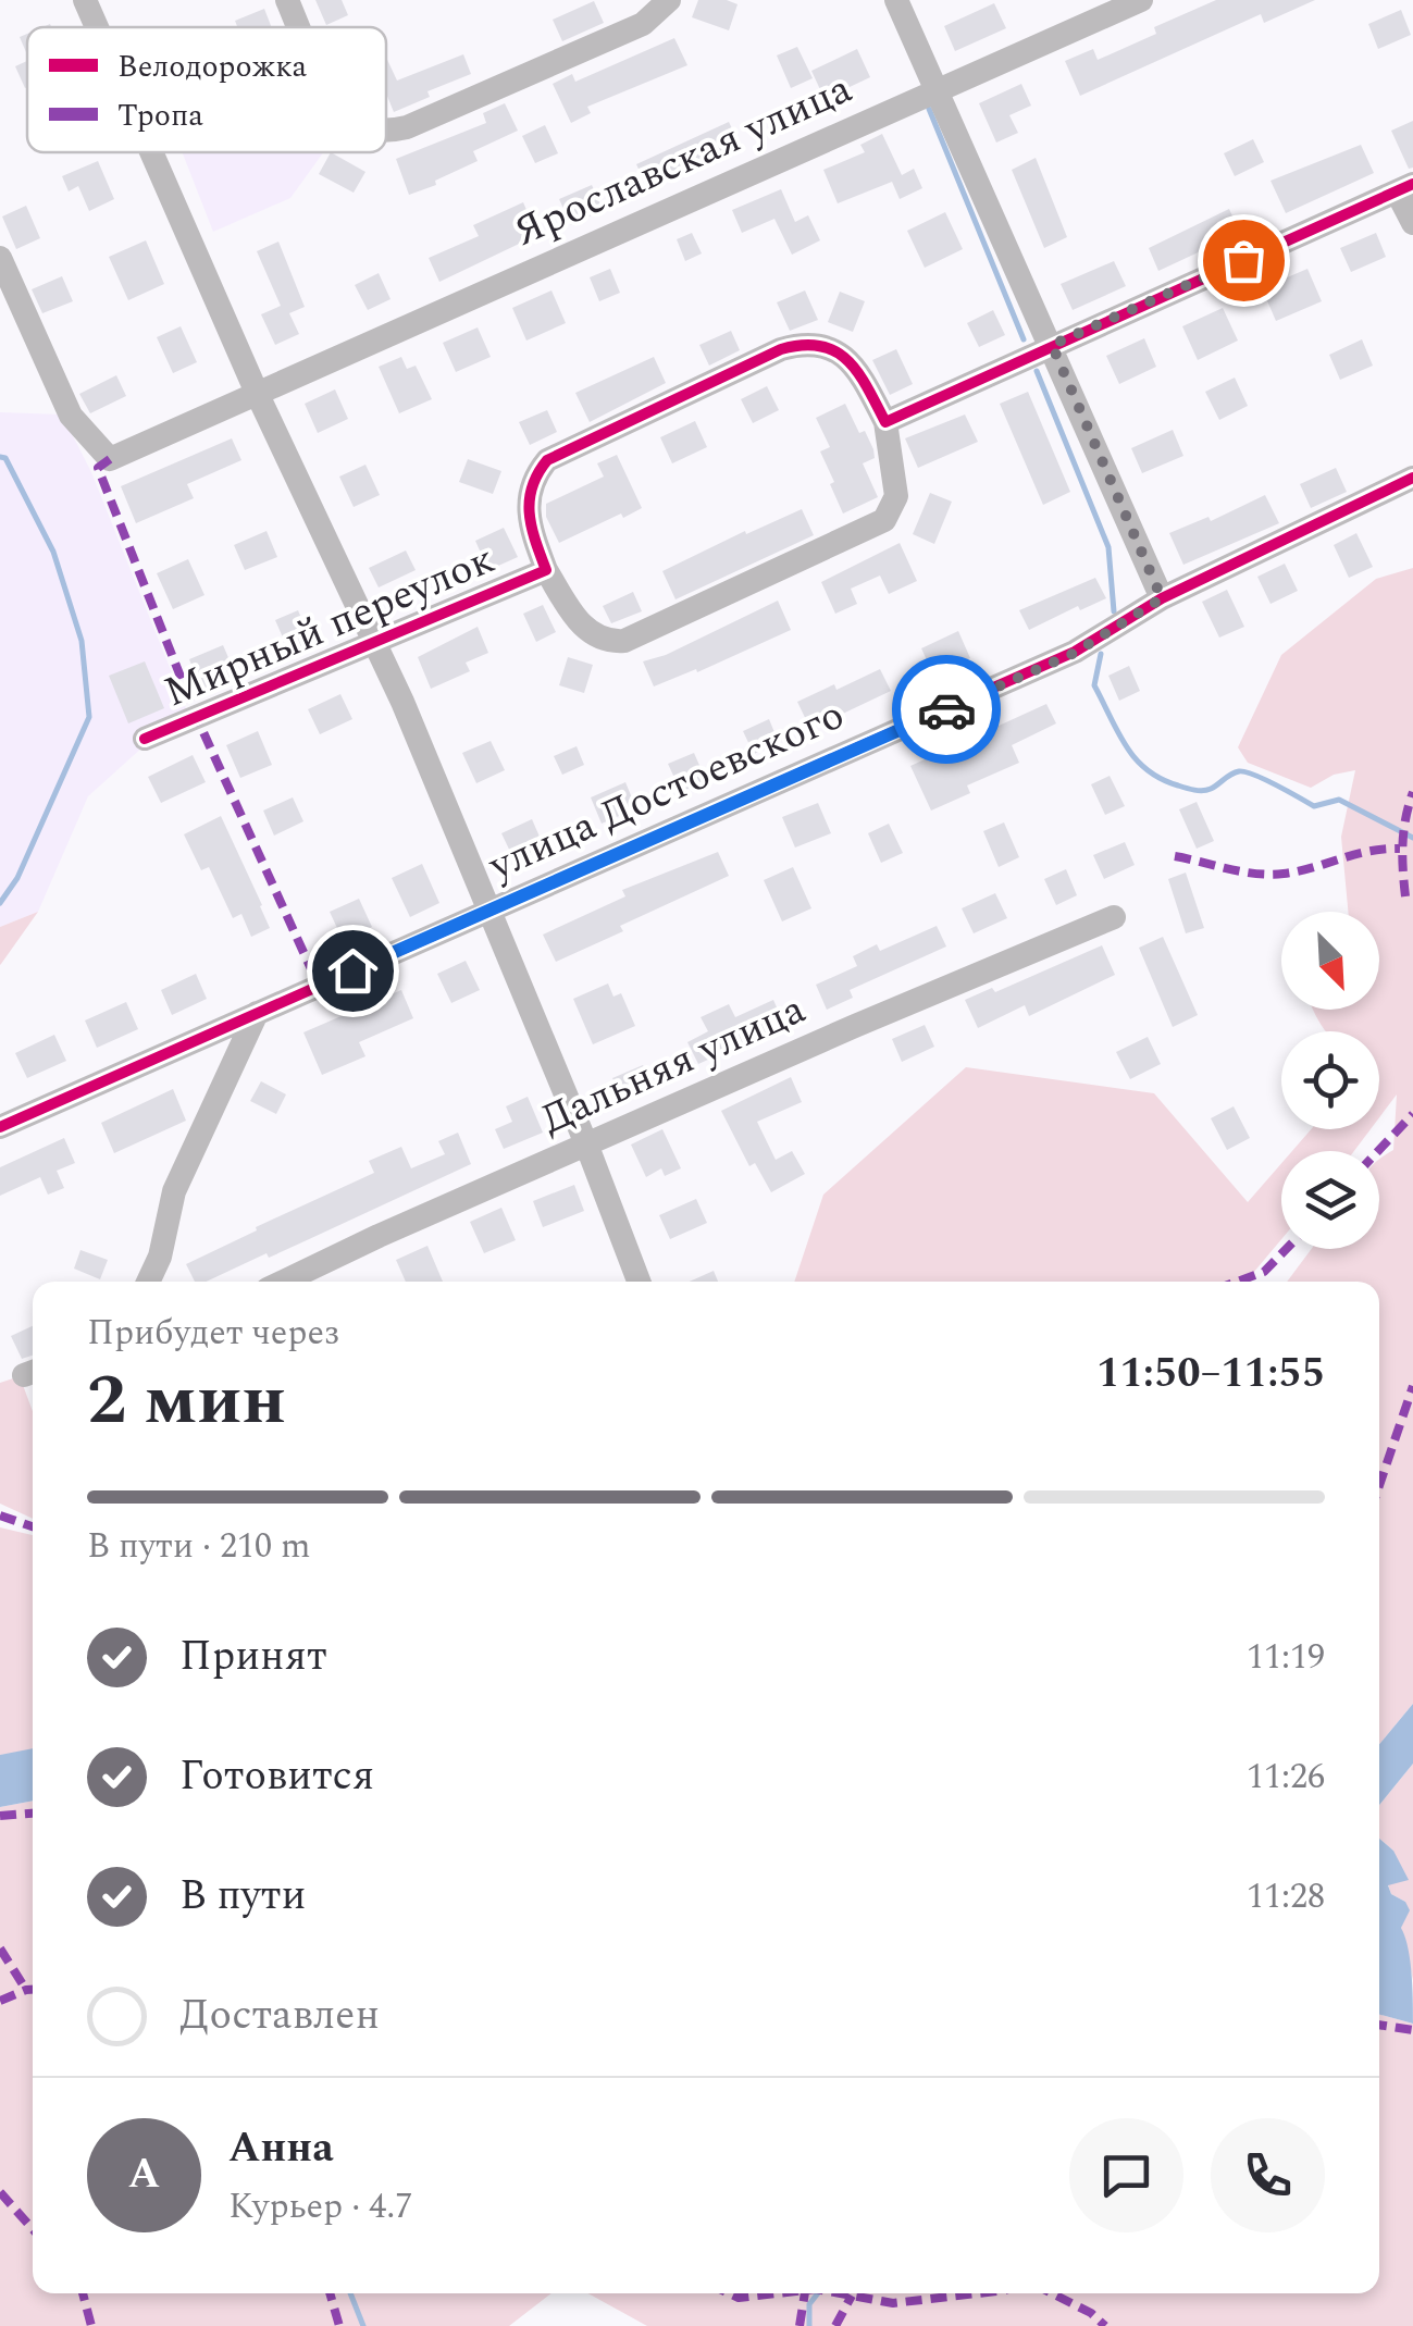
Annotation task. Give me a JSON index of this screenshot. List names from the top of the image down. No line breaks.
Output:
{"streets":{"street":["Ярославская улица","Мирный переулок","улица Достоевского","Дальняя улица"]},"legend":["Велодорожка","Тропа"],"north":"bottom right","page":{"heading":["2 мин","Прибудет через","11:50–11:55"],"panel":["Анна","Курьер · 4.7"],"bar":"В пути · 210 m","list":[["Принят","11:19"],["Готовится","11:26"],["В пути","11:28"],"Доставлен"],"round":"А"}}
